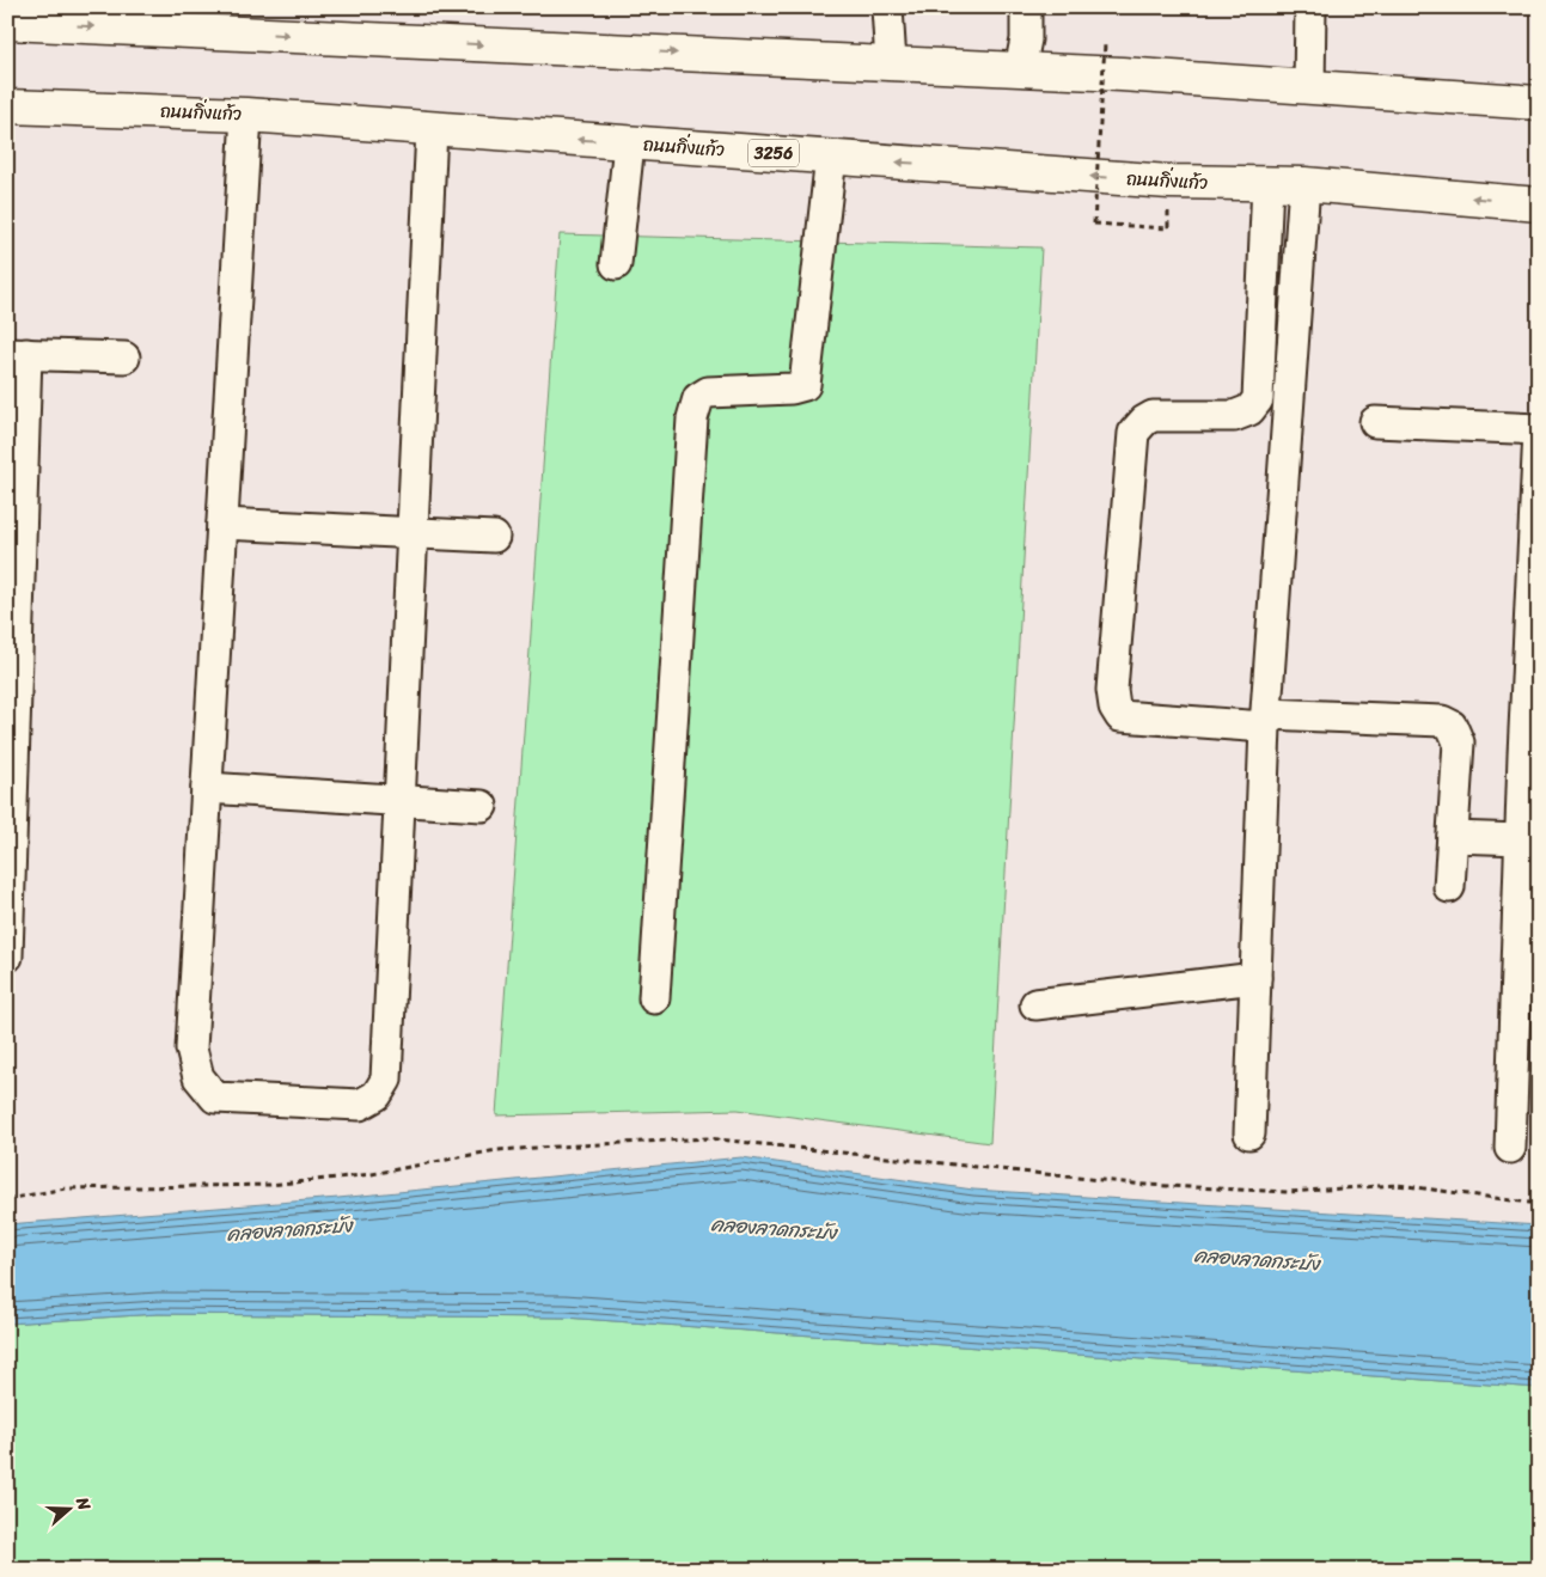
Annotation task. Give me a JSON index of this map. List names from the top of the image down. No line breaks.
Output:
{"streets":{"main road":["ถนนกิ่งแก้ว","3256"]},"water":["คลองลาดกระบัง"],"north":"right"}
